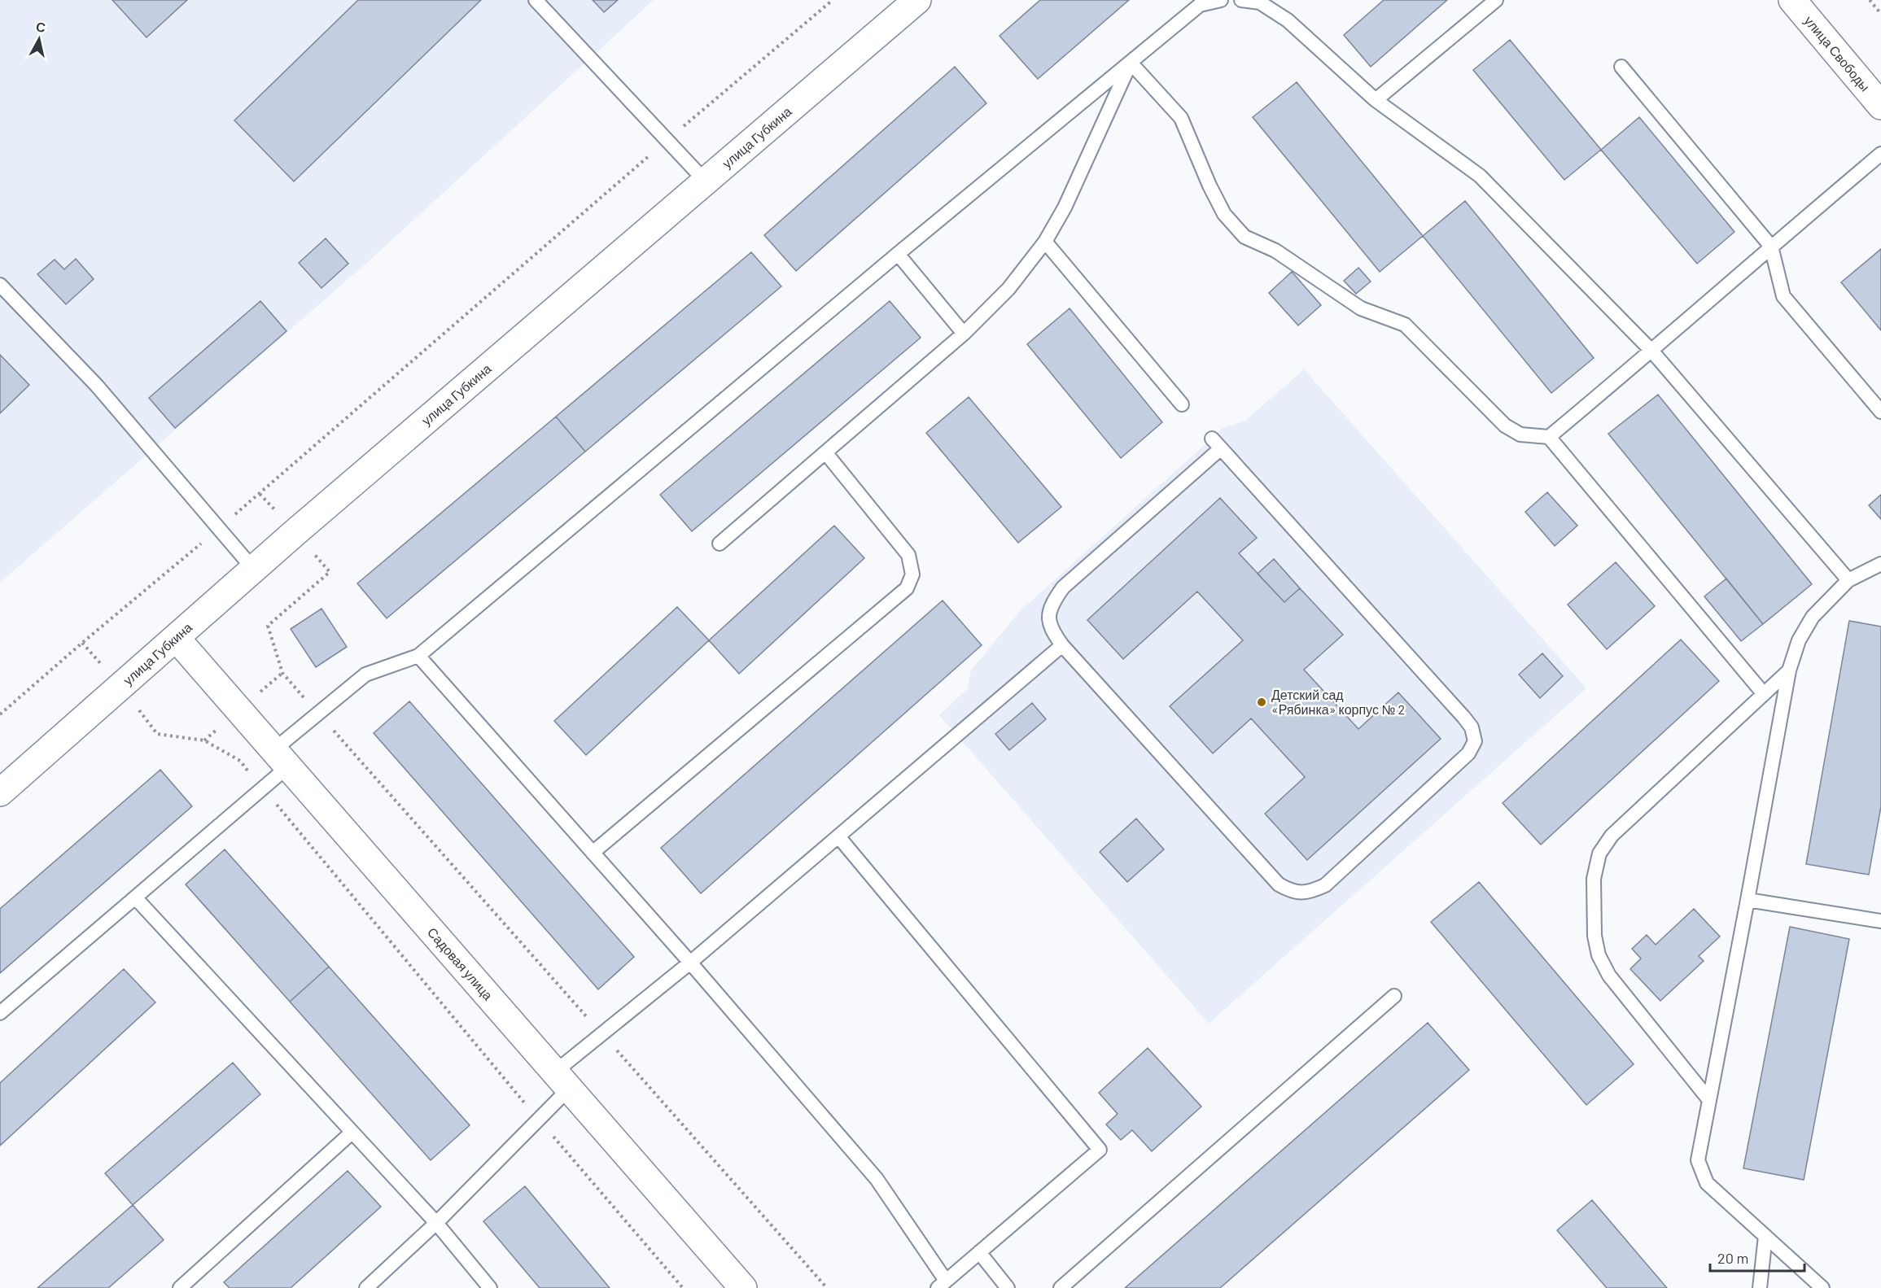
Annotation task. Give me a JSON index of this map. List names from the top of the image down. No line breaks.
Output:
{"streets":{"main road":["улица Свободы","улица Губкина","Садовая улица"]},"crossings":[["улица Губкина","Садовая улица"]],"places":["Детский сад «Рябинка» корпус № 2"],"scale_bar":"20 m","north":"top"}
